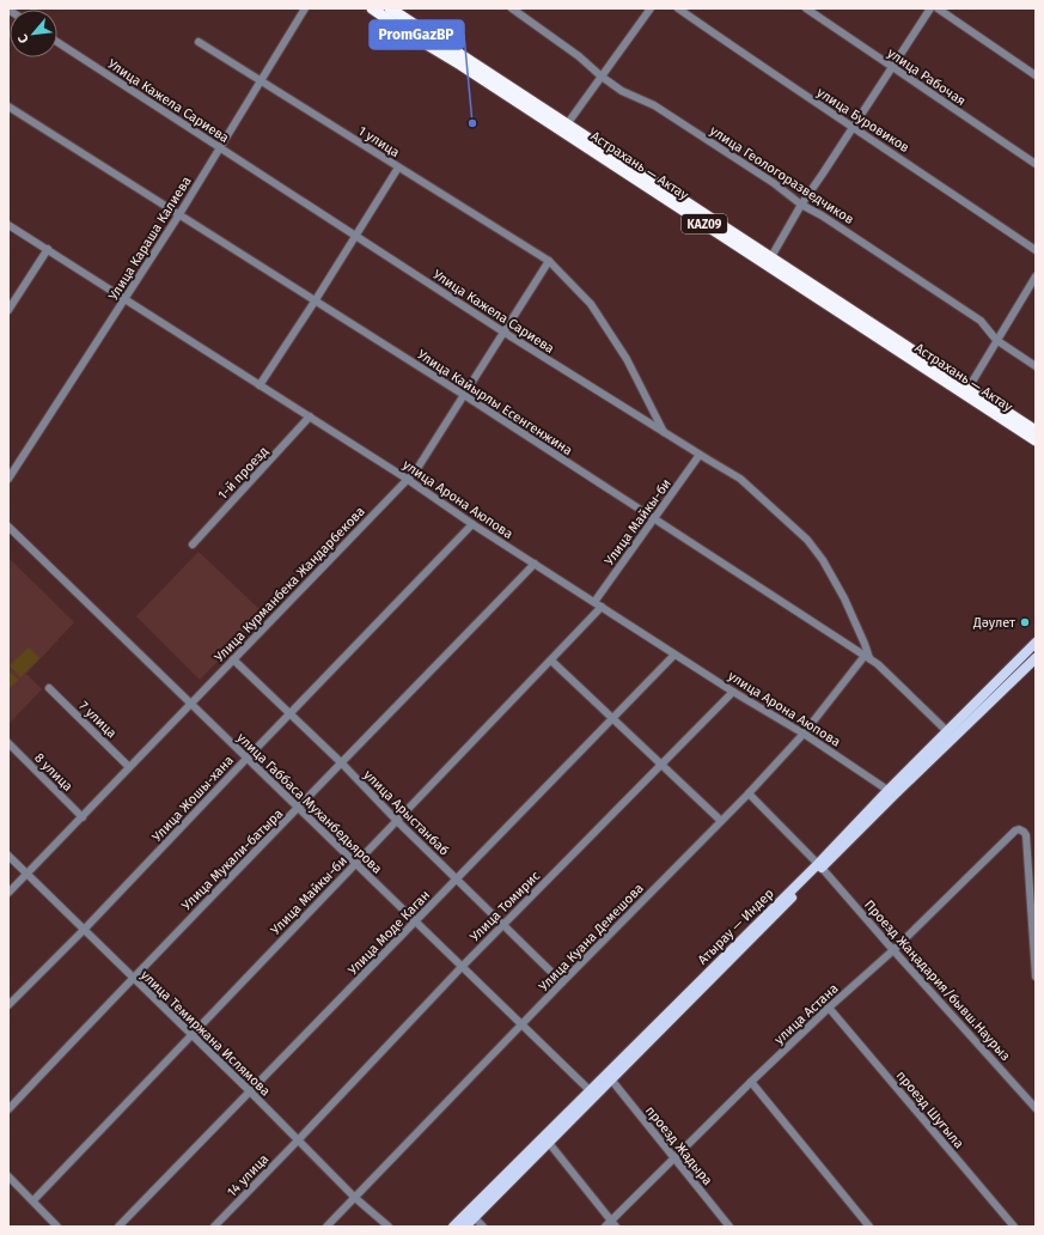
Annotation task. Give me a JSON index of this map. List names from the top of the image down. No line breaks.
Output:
{"streets":{"highway":["Астрахань — Актау","KAZ09"],"main road":["Атырау — Индер"],"street":["улица Рабочая","Улица Кажела Сариева","улица Буровиков","1 улица","улица Геологоразведчиков","Улица Караша Калиева","Улица Кайырлы Есенгенжина","1-й проезд","улица Арона Аюпова","Улица Майкы-би","Улица Курманбека Жандарбекова","7 улица","8 улица","Улица Жошы-хана","улица Габбаса Муханбедьярова","улица Арыстанбаб","Улица Мукали-батыра","Улица Томирис","Улица Моде Каган","Улица Куана Демешова","Проезд Жаңадария/бывш.Наурыз","улица Астана","улица Темиржана Ислямова","проезд Шугыла","проезд Жадыра","14 улица"]},"crossings":[["Улица Кажела Сариева","1 улица"],["Улица Кажела Сариева","Улица Караша Калиева"],["Улица Кажела Сариева","Улица Кайырлы Есенгенжина"],["Улица Кажела Сариева","Улица Майкы-би"],["Улица Кажела Сариева","Улица Курманбека Жандарбекова"],["Улица Кажела Сариева","Улица Куана Демешова"],["1 улица","Улица Караша Калиева"],["1 улица","Улица Курманбека Жандарбекова"],["Улица Караша Калиева","Улица Кайырлы Есенгенжина"],["Улица Караша Калиева","улица Арона Аюпова"],["Улица Кайырлы Есенгенжина","Улица Майкы-би"],["Улица Кайырлы Есенгенжина","Улица Курманбека Жандарбекова"],["Улица Кайырлы Есенгенжина","Атырау — Индер"],["Улица Кайырлы Есенгенжина","Улица Куана Демешова"],["1-й проезд","улица Арона Аюпова"],["улица Арона Аюпова","Улица Майкы-би"],["улица Арона Аюпова","Улица Курманбека Жандарбекова"],["улица Арона Аюпова","Улица Жошы-хана"],["улица Арона Аюпова","Улица Мукали-батыра"],["улица Арона Аюпова","Улица Томирис"],["улица Арона Аюпова","Атырау — Индер"],["улица Арона Аюпова","Улица Моде Каган"],["улица Арона Аюпова","Улица Куана Демешова"],["Улица Майкы-би","улица Габбаса Муханбедьярова"],["Улица Майкы-би","улица Арыстанбаб"],["Улица Майкы-би","улица Темиржана Ислямова"],["Улица Курманбека Жандарбекова","7 улица"],["Улица Курманбека Жандарбекова","8 улица"],["Улица Курманбека Жандарбекова","улица Габбаса Муханбедьярова"],["Улица Курманбека Жандарбекова","улица Арыстанбаб"],["Улица Курманбека Жандарбекова","улица Темиржана Ислямова"],["Улица Жошы-хана","улица Габбаса Муханбедьярова"],["Улица Жошы-хана","улица Арыстанбаб"],["Улица Жошы-хана","улица Темиржана Ислямова"],["улица Габбаса Муханбедьярова","Улица Мукали-батыра"],["улица Габбаса Муханбедьярова","Улица Томирис"],["улица Габбаса Муханбедьярова","Атырау — Индер"],["улица Габбаса Муханбедьярова","Улица Моде Каган"],["улица Габбаса Муханбедьярова","Улица Куана Демешова"],["улица Арыстанбаб","Улица Мукали-батыра"],["улица Арыстанбаб","Улица Томирис"],["улица Арыстанбаб","Улица Моде Каган"],["улица Арыстанбаб","Улица Куана Демешова"],["Улица Мукали-батыра","улица Темиржана Ислямова"],["Улица Томирис","улица Темиржана Ислямова"],["Улица Томирис","14 улица"],["Атырау — Индер","Проезд Жаңадария/бывш.Наурыз"],["Атырау — Индер","проезд Жадыра"],["Улица Моде Каган","улица Темиржана Ислямова"],["Улица Куана Демешова","Проезд Жаңадария/бывш.Наурыз"],["Улица Куана Демешова","улица Темиржана Ислямова"],["Проезд Жаңадария/бывш.Наурыз","улица Астана"],["улица Астана","проезд Шугыла"],["улица Астана","проезд Жадыра"],["улица Темиржана Ислямова","14 улица"]],"places":["PromGazBP","Дәулет"],"north":"bottom left"}
